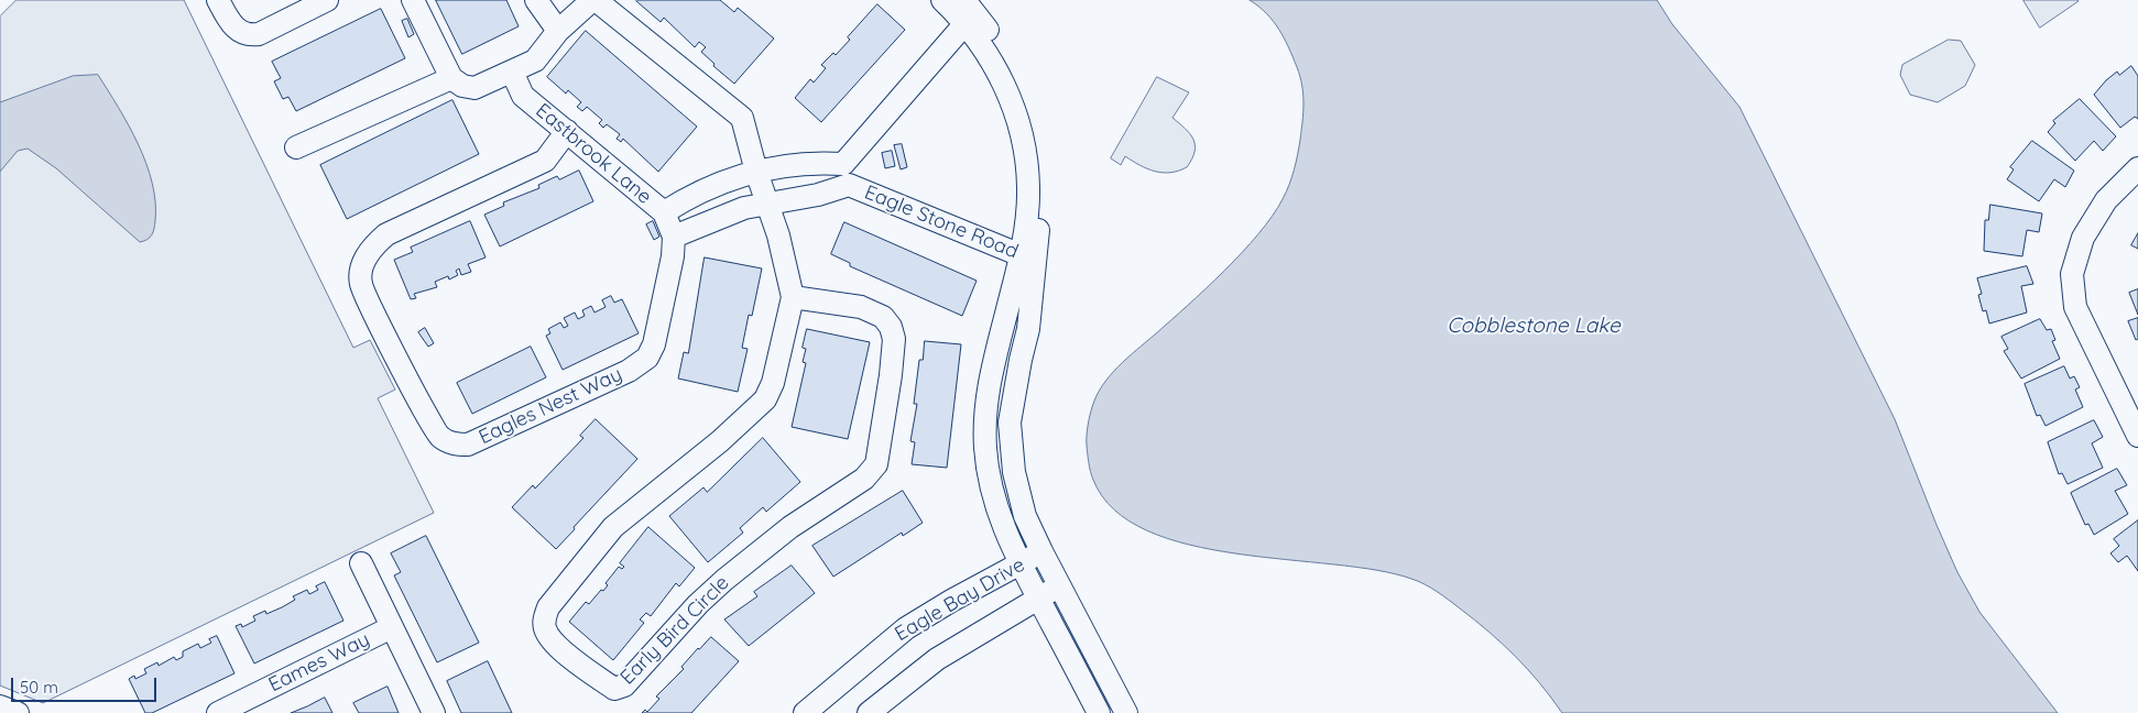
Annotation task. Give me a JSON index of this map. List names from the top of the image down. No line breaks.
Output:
{"streets":{"street":["Eastbrook Lane","Eagle Stone Road","Eagles Nest Way","Eagle Bay Drive","Early Bird Circle","Eames Way"]},"crossings":[["Eastbrook Lane","Eagle Stone Road"],["Eastbrook Lane","Eagles Nest Way"],["Eagle Stone Road","Eagles Nest Way"],["Eagle Stone Road","Early Bird Circle"]],"water":["Cobblestone Lake"],"scale_bar":"50 m"}
